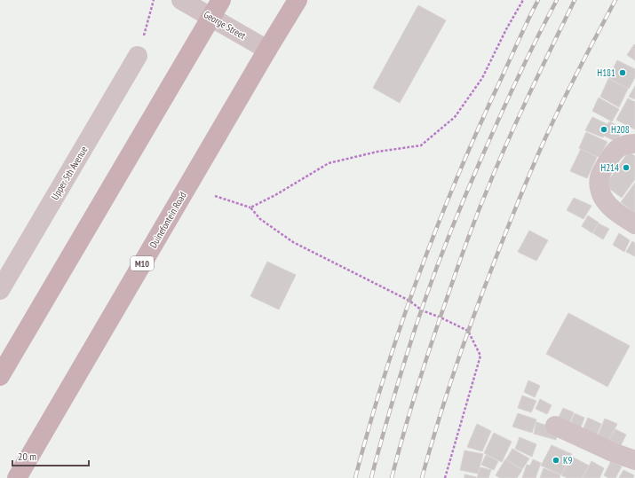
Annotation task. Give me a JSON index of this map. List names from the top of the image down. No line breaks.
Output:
{"streets":{"main road":["Duinefontein Road","M10"],"street":["George Street","Upper 5th Avenue"]},"crossings":[["George Street","Duinefontein Road"]],"places":["H181","H208","H214","K9"],"scale_bar":"20 m"}
